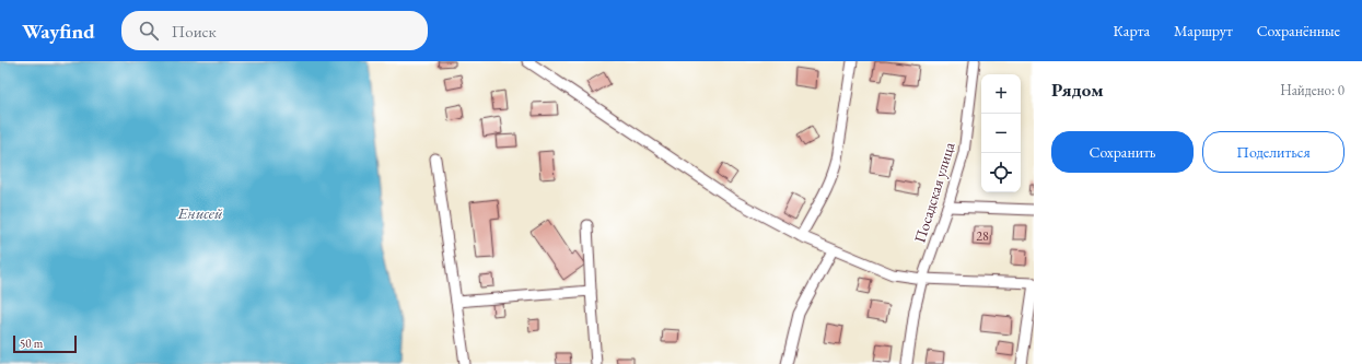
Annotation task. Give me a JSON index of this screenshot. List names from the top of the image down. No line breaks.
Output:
{"streets":{"street":["Посадская улица"]},"water":["Енисей"],"house_numbers":["28"],"scale_bar":"50 m","page":{"header":"Wayfind","search":"Поиск","nav":["Карта","Маршрут","Сохранённые"],"heading":["Рядом","Найдено: 0"],"map_buttons":["+","−"],"buttons":["Сохранить","Поделиться"],"scale":"50 m"}}
